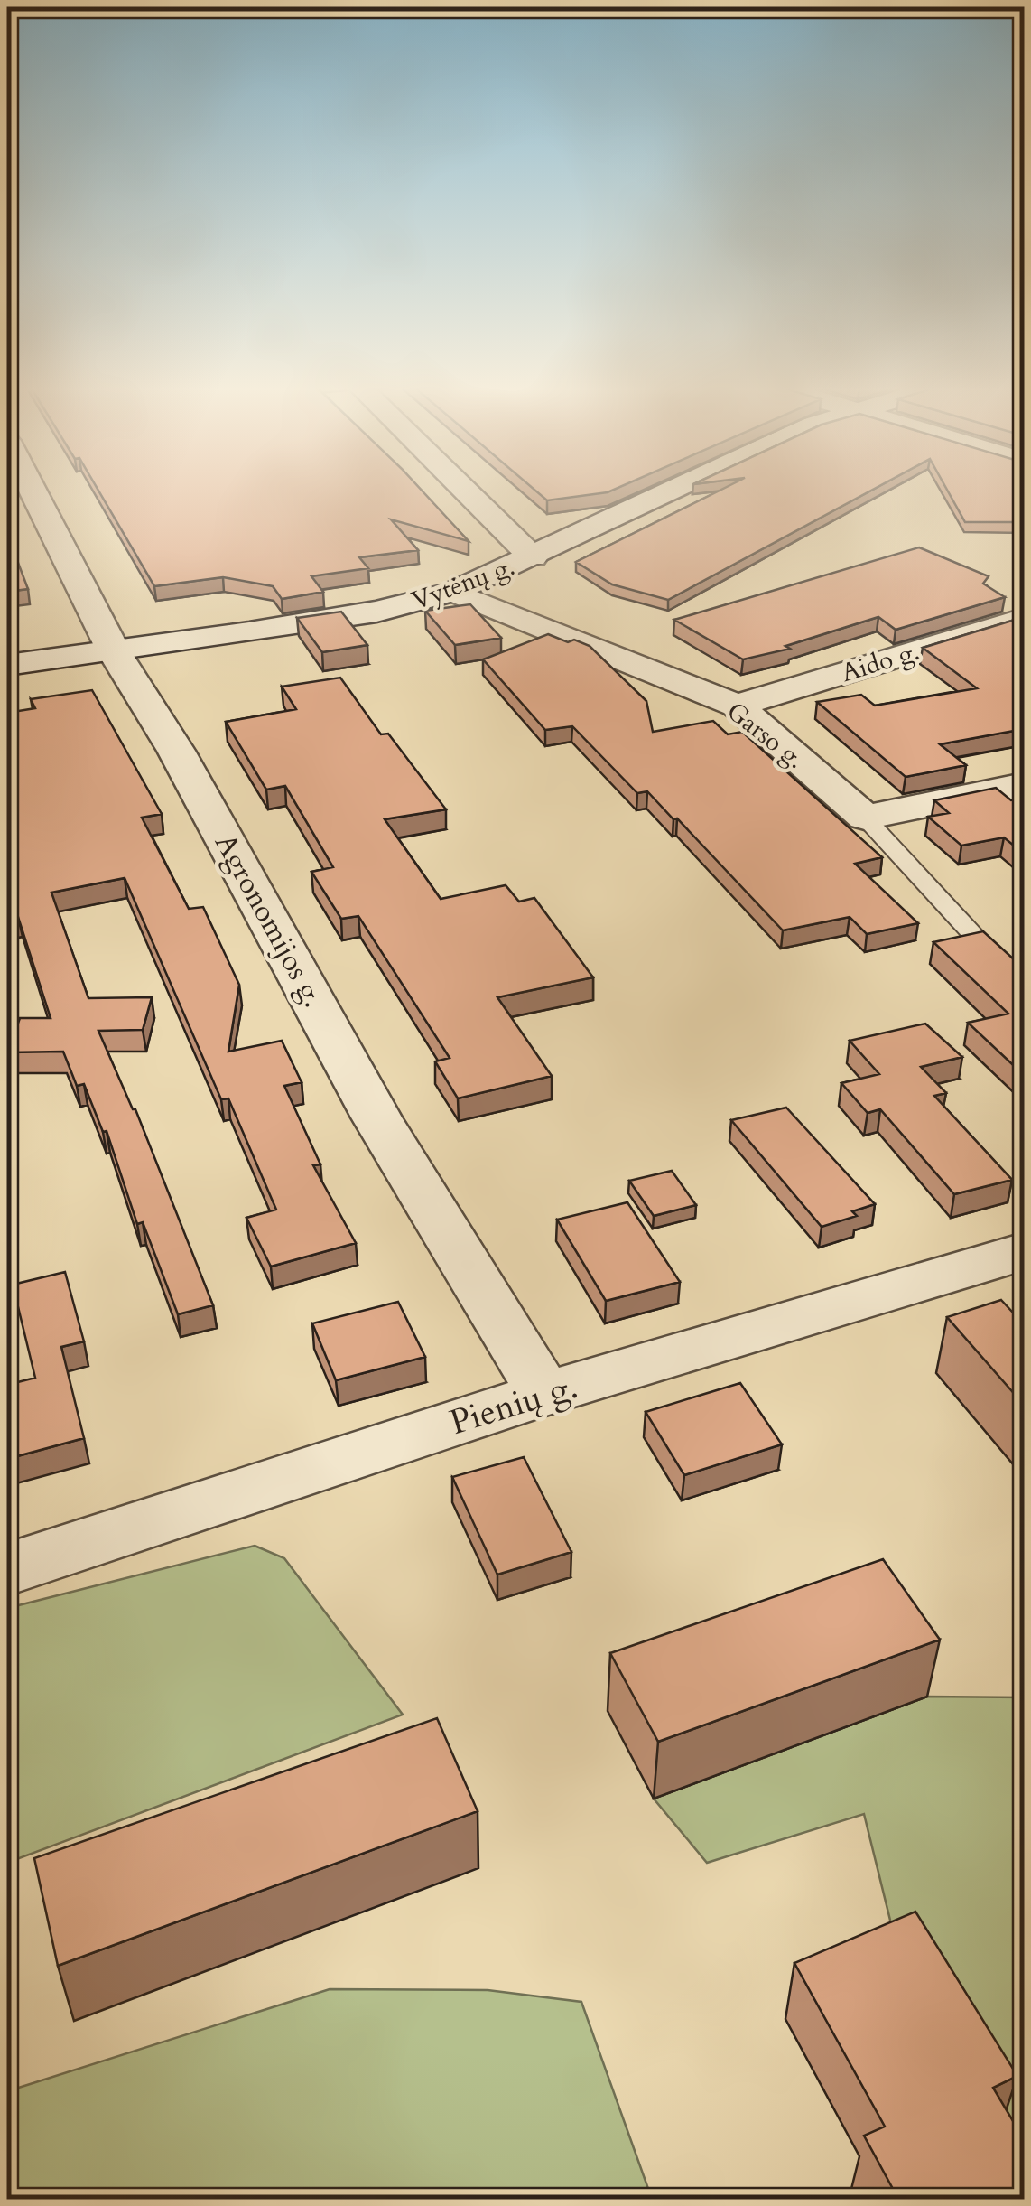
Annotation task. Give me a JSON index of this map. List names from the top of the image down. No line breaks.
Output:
{"streets":{"street":["Vytėnų g.","Aido g.","Garso g.","Agronomijos g.","Pienių g."]},"crossings":[["Vytėnų g.","Garso g."],["Vytėnų g.","Agronomijos g."],["Aido g.","Garso g."],["Agronomijos g.","Pienių g."]]}
